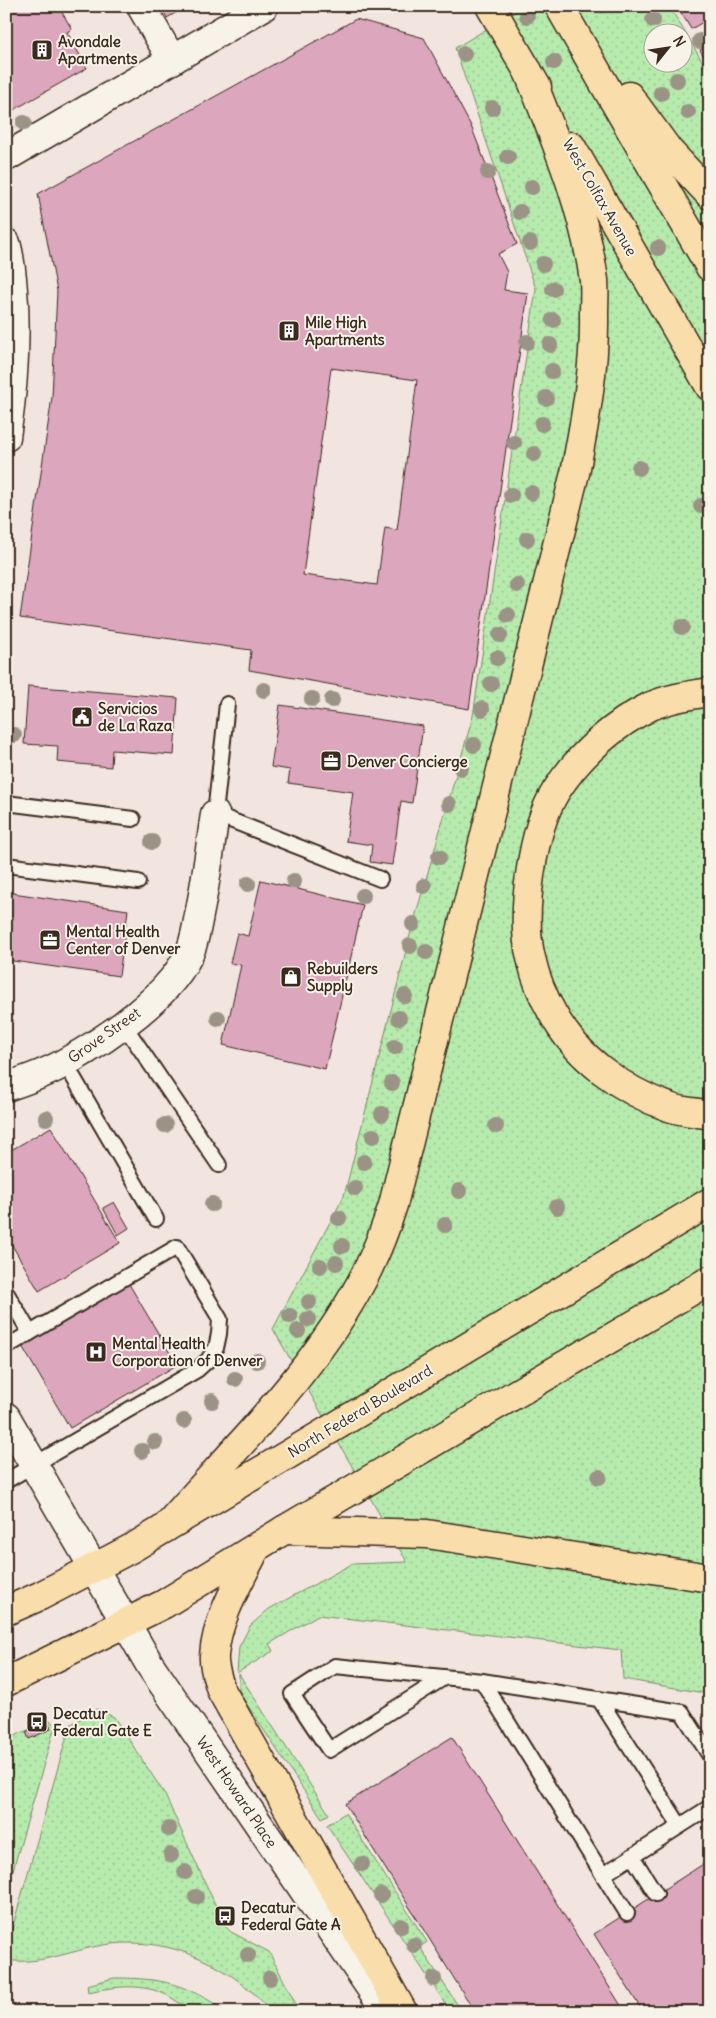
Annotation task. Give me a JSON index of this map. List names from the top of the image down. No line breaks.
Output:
{"streets":{"main road":["West Colfax Avenue","North Federal Boulevard"],"street":["Grove Street","West Howard Place"]},"crossings":[["North Federal Boulevard","West Howard Place"]],"places":{"building":["Avondale Apartments","Mile High Apartments"],"public building":["Servicios de La Raza"],"office":["Denver Concierge","Mental Health Center of Denver"],"shop":["Rebuilders Supply"],"hospital":["Mental Health Corporation of Denver"],"bus stop":["Decatur Federal Gate E","Decatur Federal Gate A"]},"north":"top right"}
